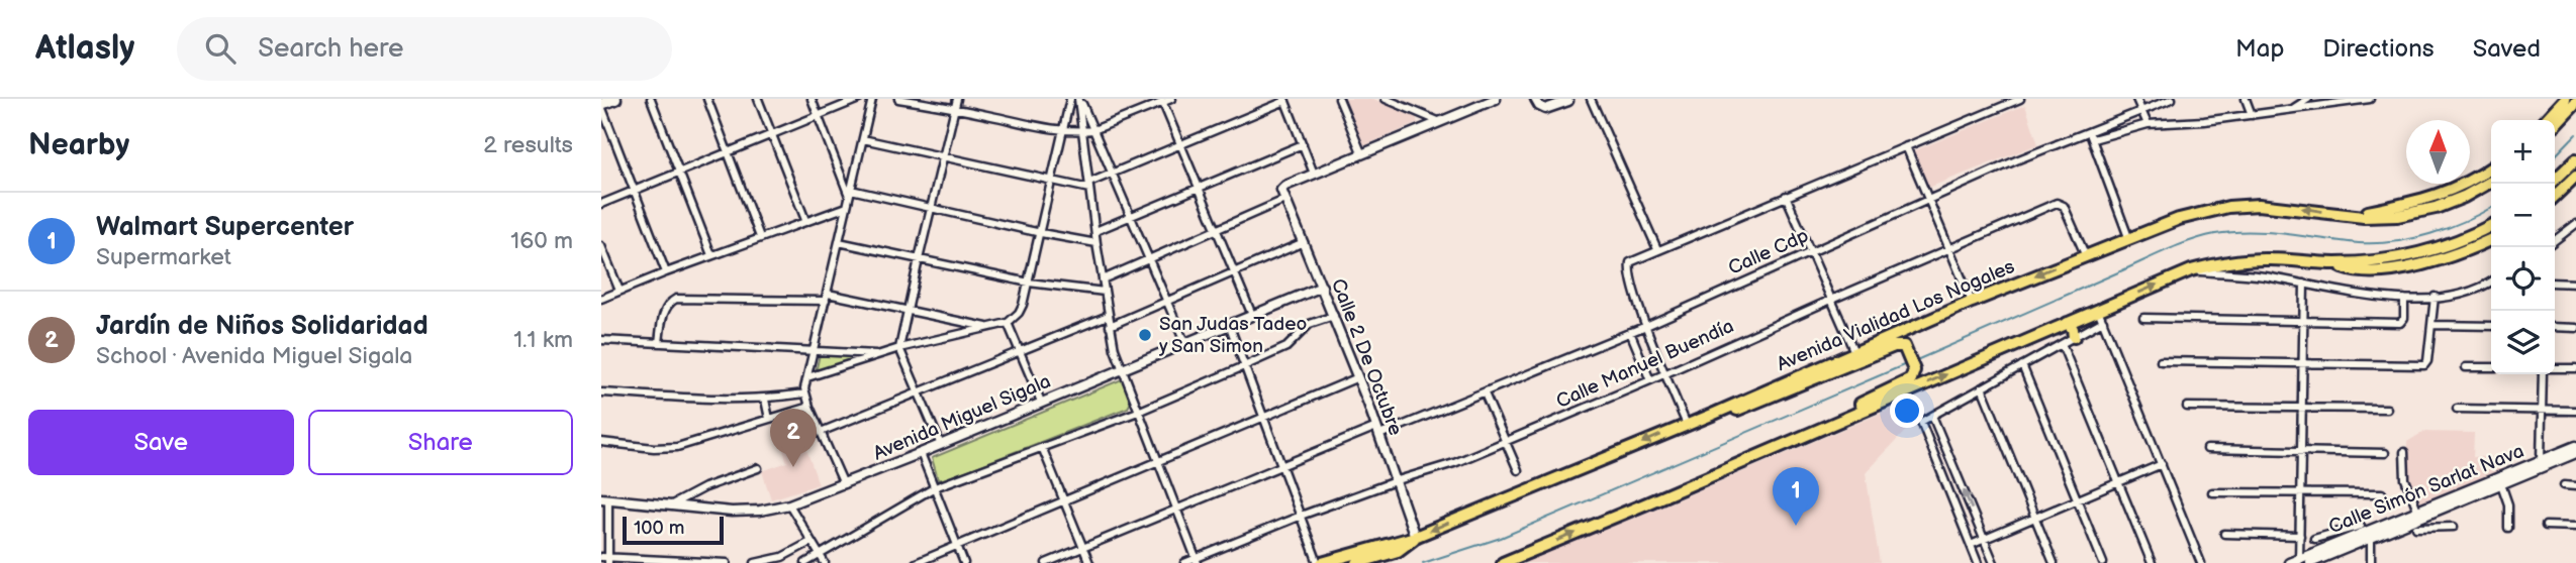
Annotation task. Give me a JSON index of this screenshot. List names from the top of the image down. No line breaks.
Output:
{"streets":{"highway":["Avenida Vialidad Los Nogales"],"street":["Calle Cdp","Calle 2 De Octubre","Calle Manuel Buendía","Avenida Miguel Sigala","Calle Simón Sarlat Nava"]},"crossings":[["Calle Cdp","Calle 2 De Octubre"],["Avenida Vialidad Los Nogales","Calle 2 De Octubre"],["Avenida Vialidad Los Nogales","Calle Manuel Buendía"],["Calle 2 De Octubre","Calle Manuel Buendía"],["Calle 2 De Octubre","Avenida Miguel Sigala"]],"places":["San Judas Tadeo y San Simon"],"scale_bar":"100 m","north":"top","page":{"header":"Atlasly","search":"Search here","nav":["Map","Directions","Saved"],"heading":["Nearby","2 results"],"map_buttons":["+","−"],"list":[{"mark":"1","name":"Walmart Supercenter","note":"Supermarket","value":"160 m"},{"mark":"2","name":"Jardín de Niños Solidaridad","note":"School · Avenida Miguel Sigala","value":"1.1 km"}],"buttons":["Save","Share"],"pins":["2","1"],"scale":"100 m"}}
